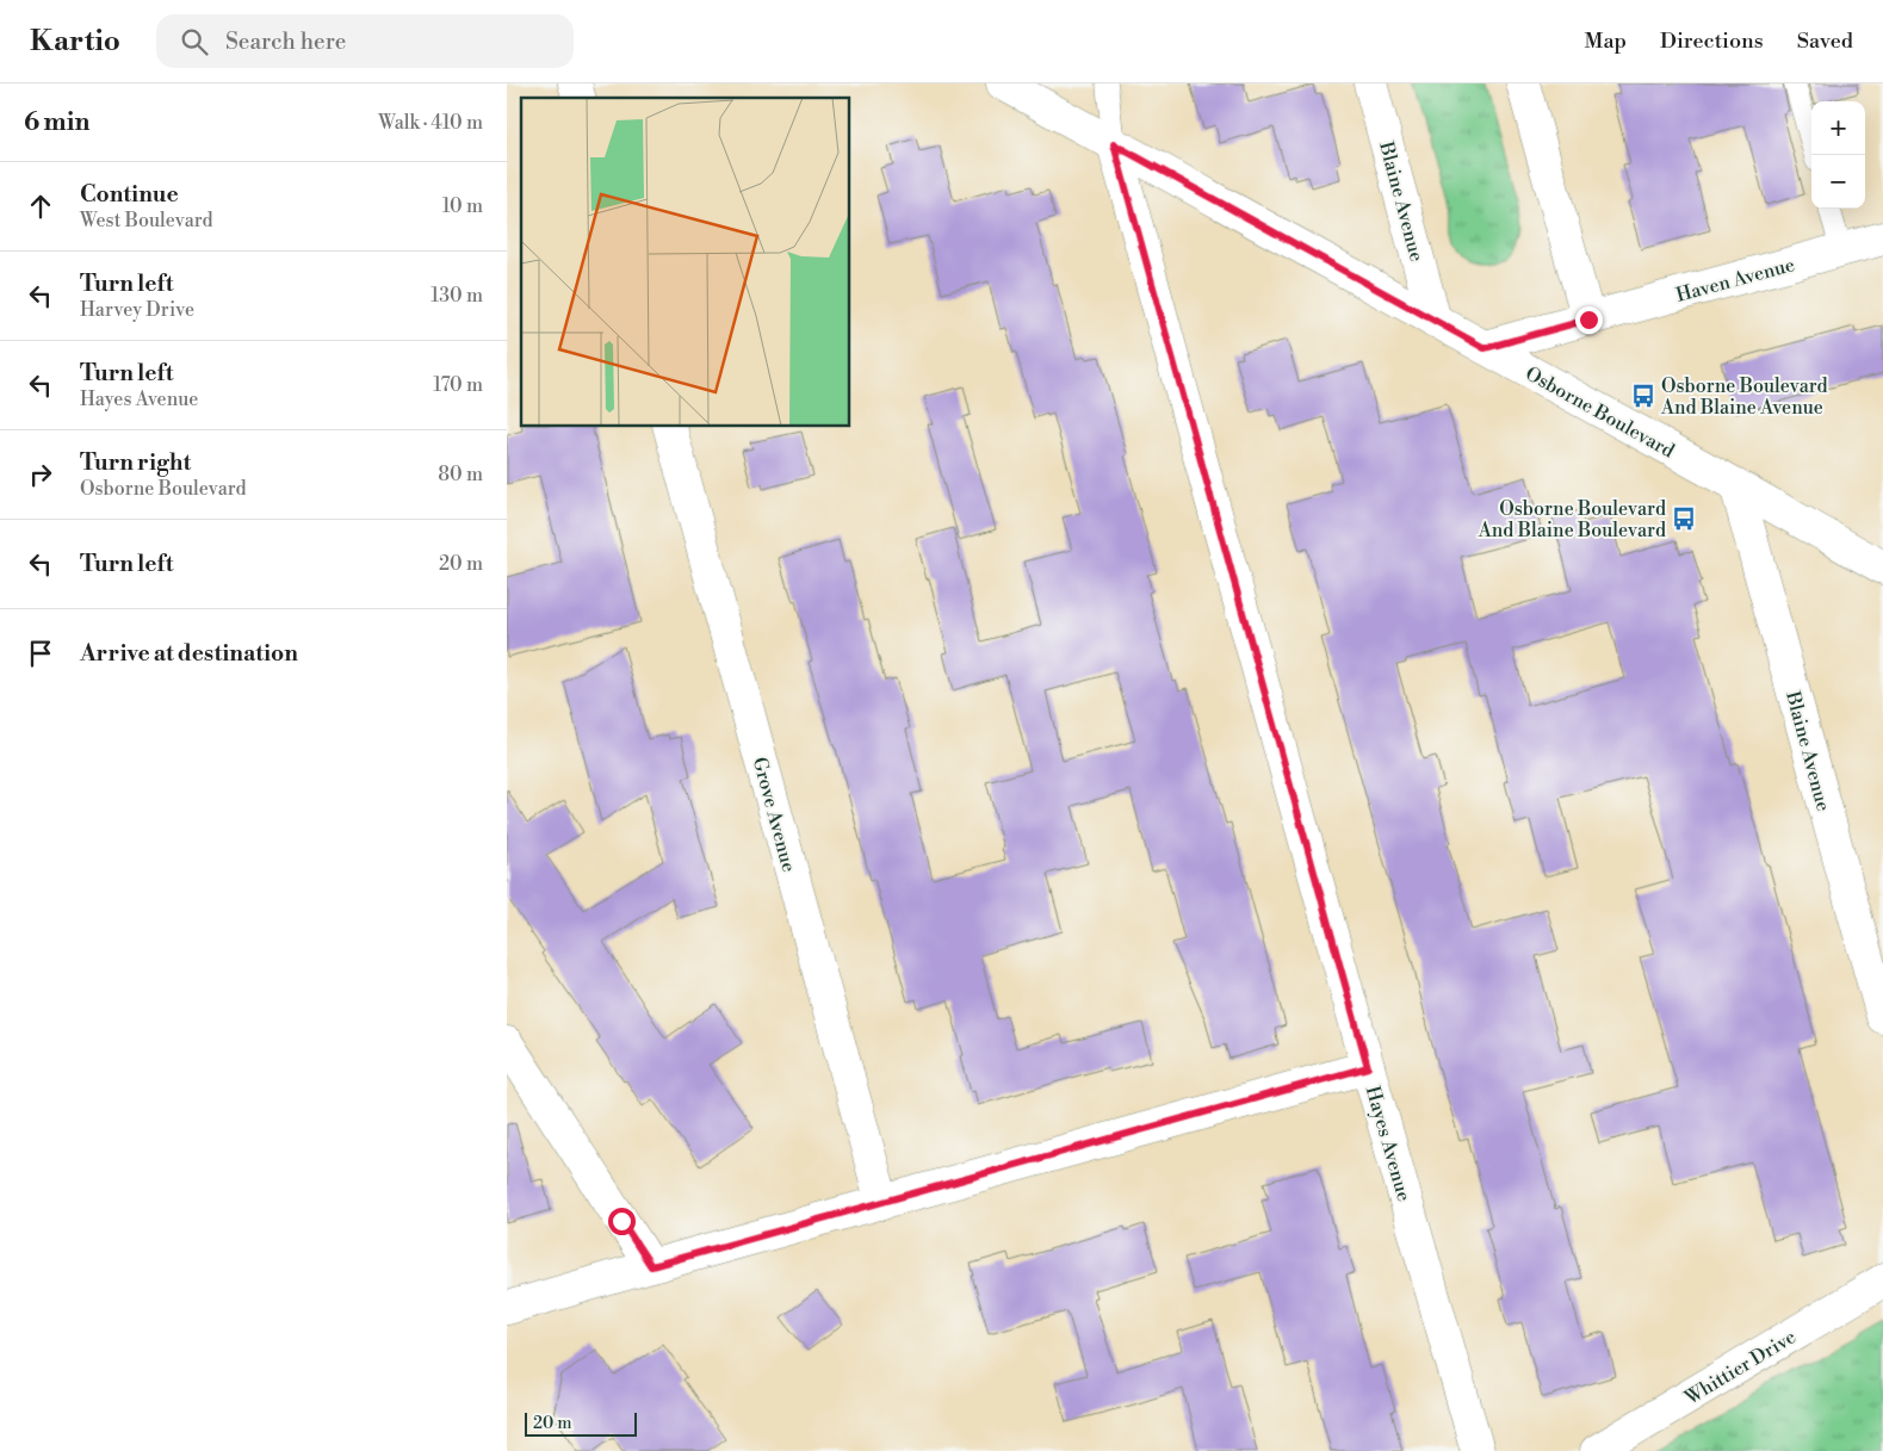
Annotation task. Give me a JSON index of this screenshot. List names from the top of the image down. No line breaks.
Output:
{"streets":{"street":["Blaine Avenue","Haven Avenue","Osborne Boulevard","Grove Avenue","Hayes Avenue","Whittier Drive"]},"crossings":[["Blaine Avenue","Osborne Boulevard"],["Haven Avenue","Osborne Boulevard"],["Osborne Boulevard","Hayes Avenue"]],"places":{"bus stop":["Osborne Boulevard And Blaine Avenue","Osborne Boulevard And Blaine Boulevard"]},"scale_bar":"20 m","page":{"header":"Kartio","search":"Search here","nav":["Map","Directions","Saved"],"heading":["6 min","Walk · 410 m"],"map_buttons":["+","−"],"list":[["Continue","West Boulevard","10 m"],["Turn left","Harvey Drive","130 m"],["Turn left","Hayes Avenue","170 m"],["Turn right","Osborne Boulevard","80 m"],["Turn left","20 m"],"Arrive at destination"],"scale":"20 m"}}
